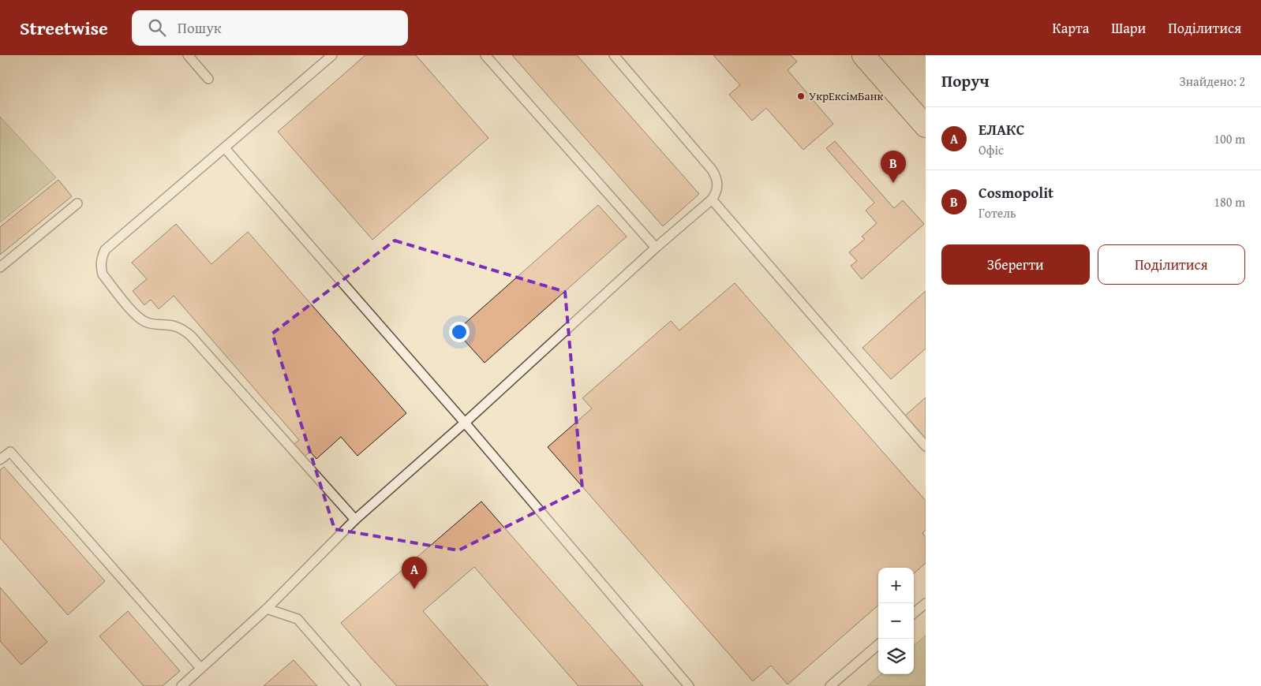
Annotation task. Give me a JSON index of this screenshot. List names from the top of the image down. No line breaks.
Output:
{"places":["УкрЕксімБанк"],"page":{"header":"Streetwise","search":"Пошук","nav":["Карта","Шари","Поділитися"],"heading":["Поруч","Знайдено: 2"],"list":[{"mark":"A","name":"ЕЛАКС","note":"Офіс","value":"100 m"},{"mark":"B","name":"Cosmopolit","note":"Готель","value":"180 m"}],"pins":["B","A"],"buttons":["Зберегти","Поділитися"],"map_buttons":["+","−"]}}
